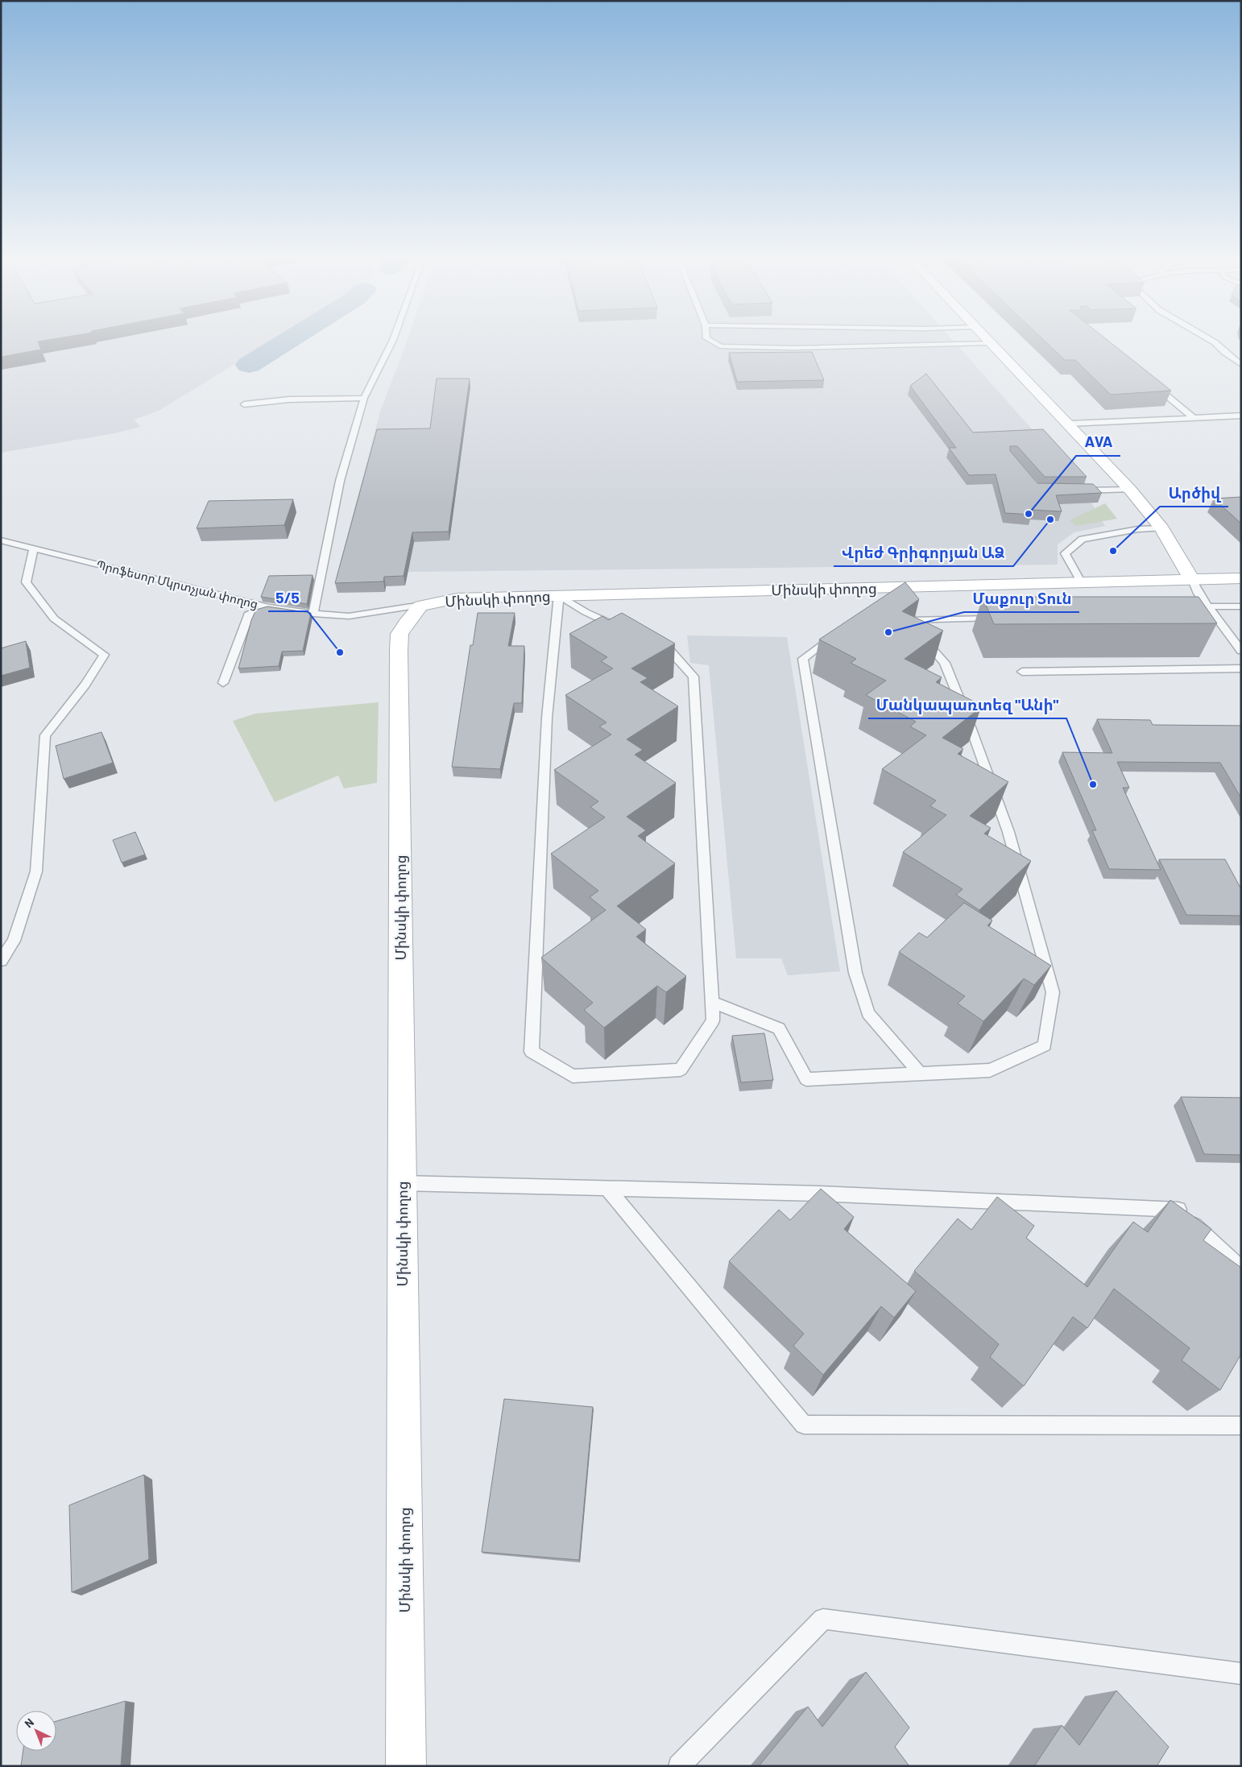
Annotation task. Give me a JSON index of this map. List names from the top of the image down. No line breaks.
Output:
{"streets":{"main road":["Մինսկի փողոց"],"lane":["Պրոֆեսոր Մկրտչյան փողոց"]},"crossings":[["Պրոֆեսոր Մկրտչյան փողոց","Մինսկի փողոց"]],"places":["AVA","Վրեժ Գրիգորյան ԱՁ","Արծիվ","Մաքուր Տուն","5/5","Մանկապառտեզ \"Անի\""],"north":"top left"}
